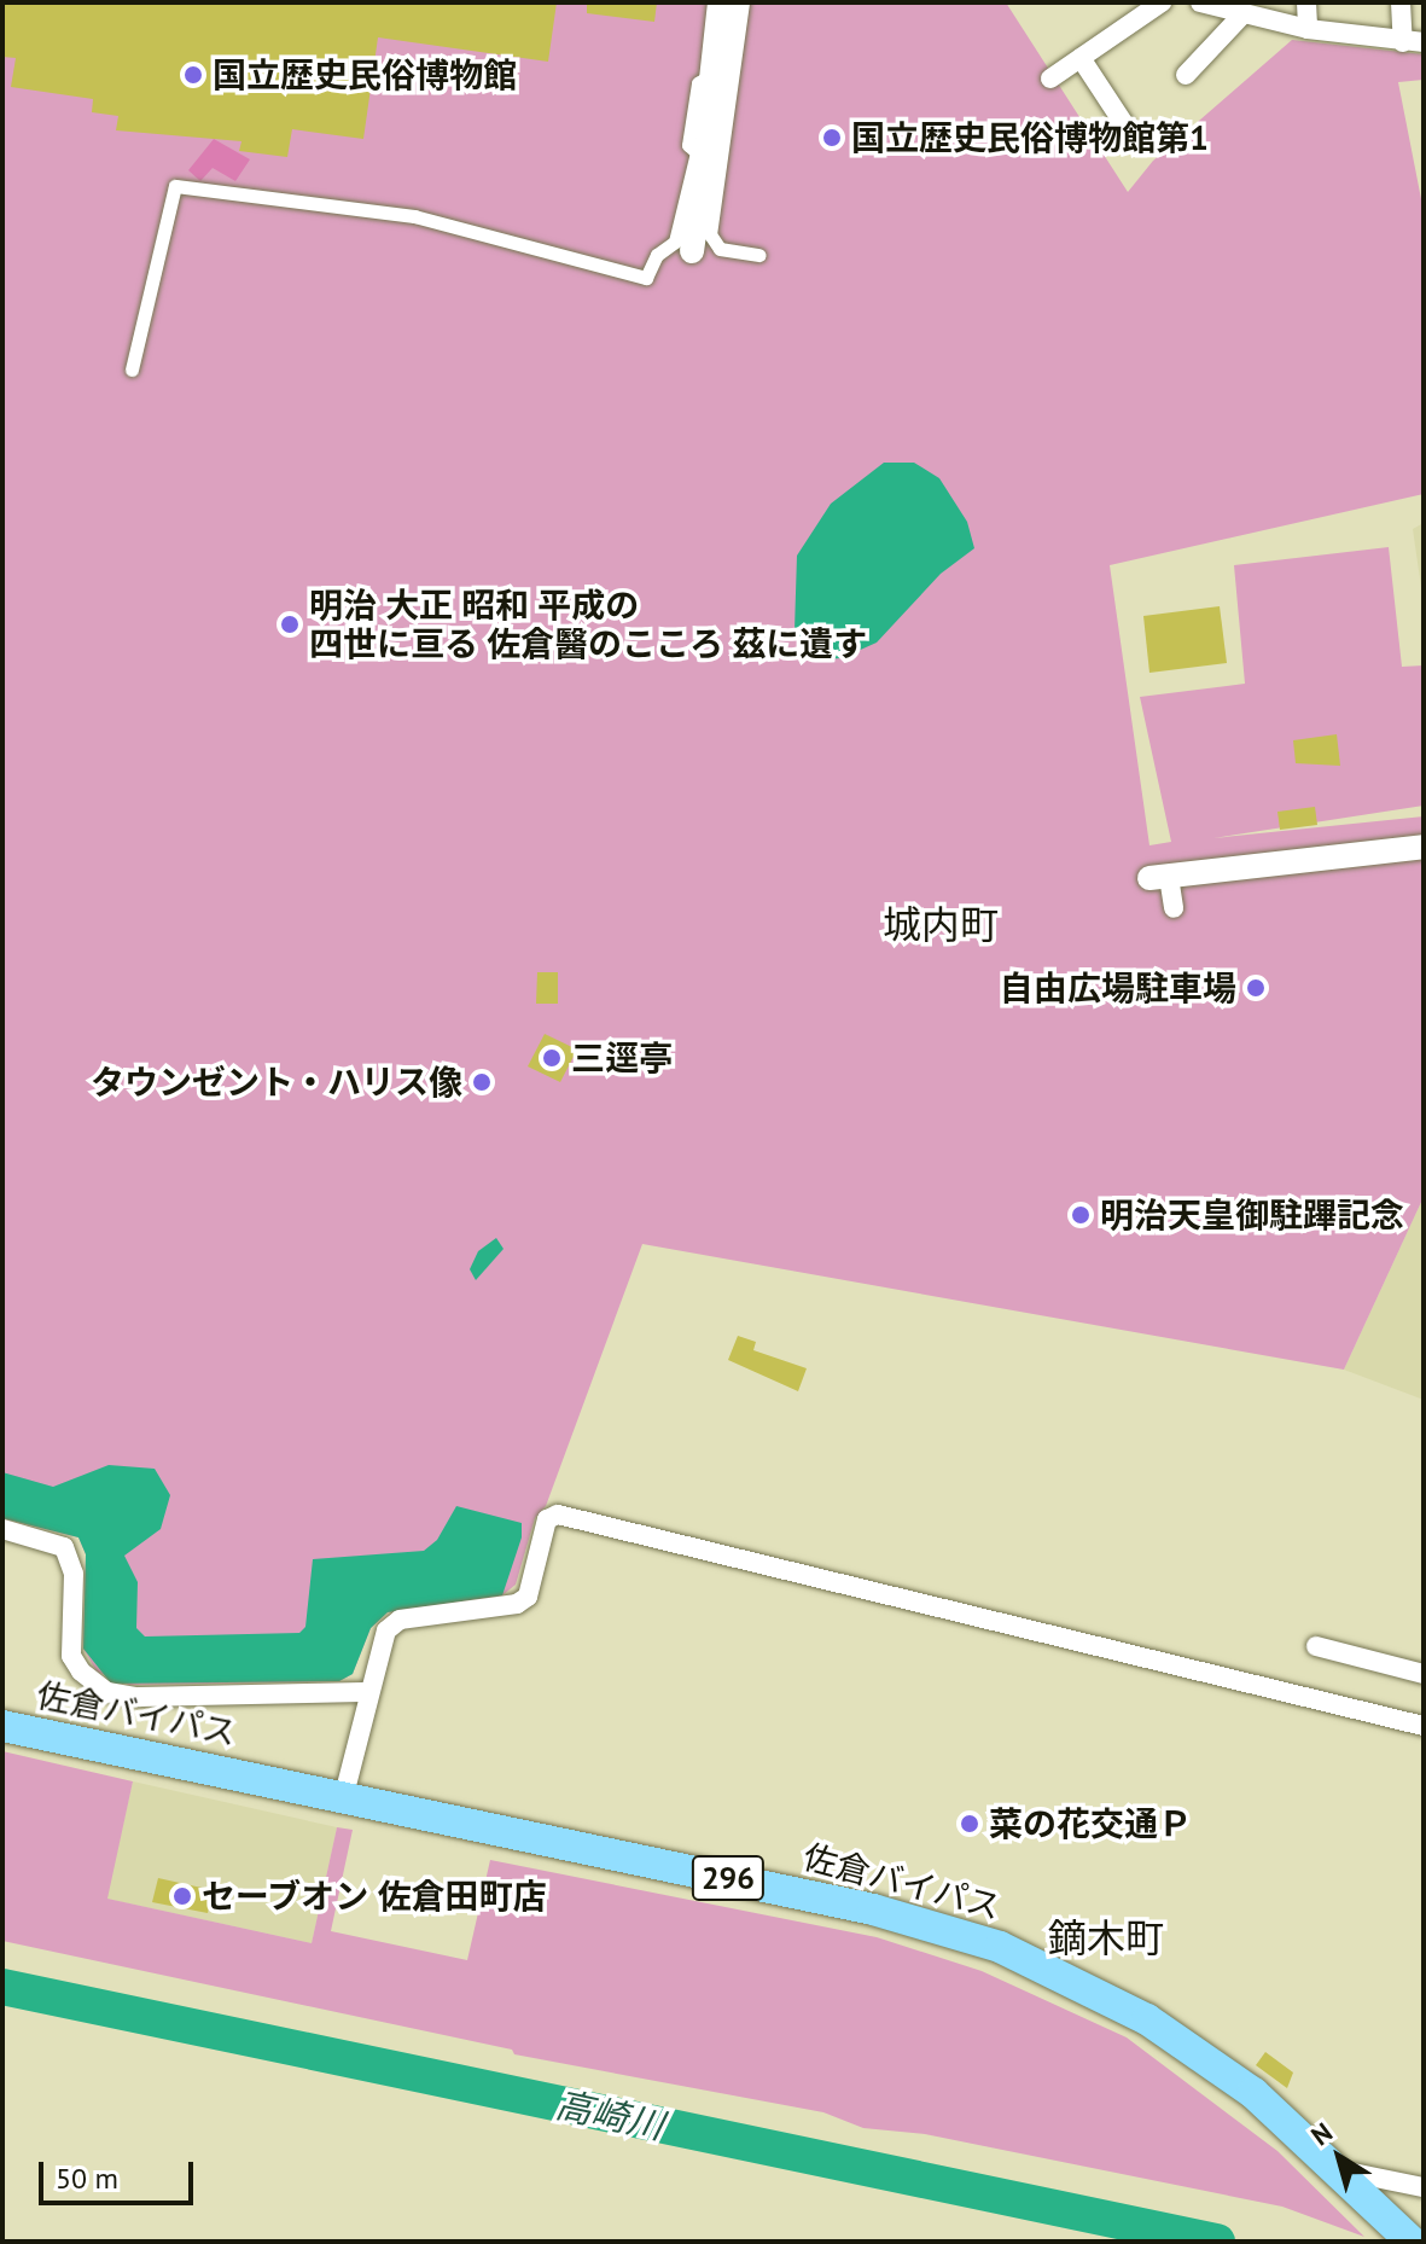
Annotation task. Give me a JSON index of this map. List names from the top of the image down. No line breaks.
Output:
{"streets":{"highway":["佐倉バイパス","296"]},"districts":["城内町","鏑木町"],"water":["高崎川"],"places":["国立歴史民俗博物館","国立歴史民俗博物館第1","明治 大正 昭和 平成の 四世に亘る 佐倉醫のこころ 茲に遺す","自由広場駐車場","三逕亭","タウンゼント・ハリス像","明治天皇御駐蹕記念","菜の花交通Ｐ","セーブオン 佐倉田町店"],"scale_bar":"50 m","north":"top left"}
